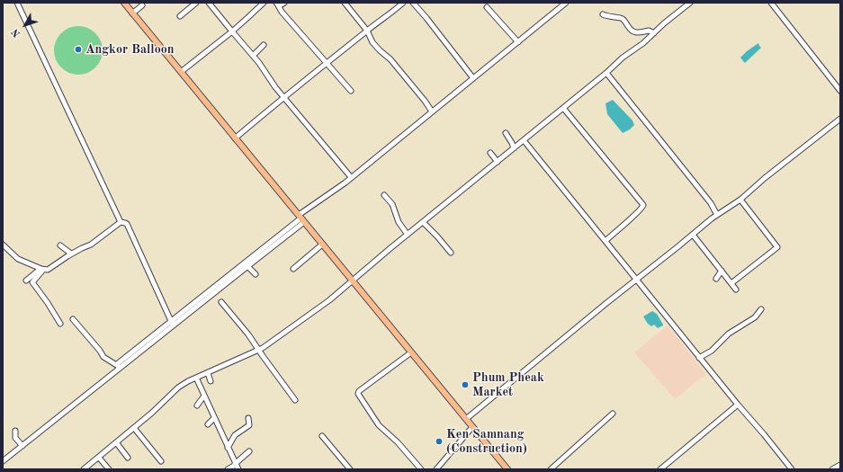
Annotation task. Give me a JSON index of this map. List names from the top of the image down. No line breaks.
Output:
{"places":["Angkor Balloon","Phum Pheak Market","Ken Samnang (Construction)"],"north":"bottom left"}
